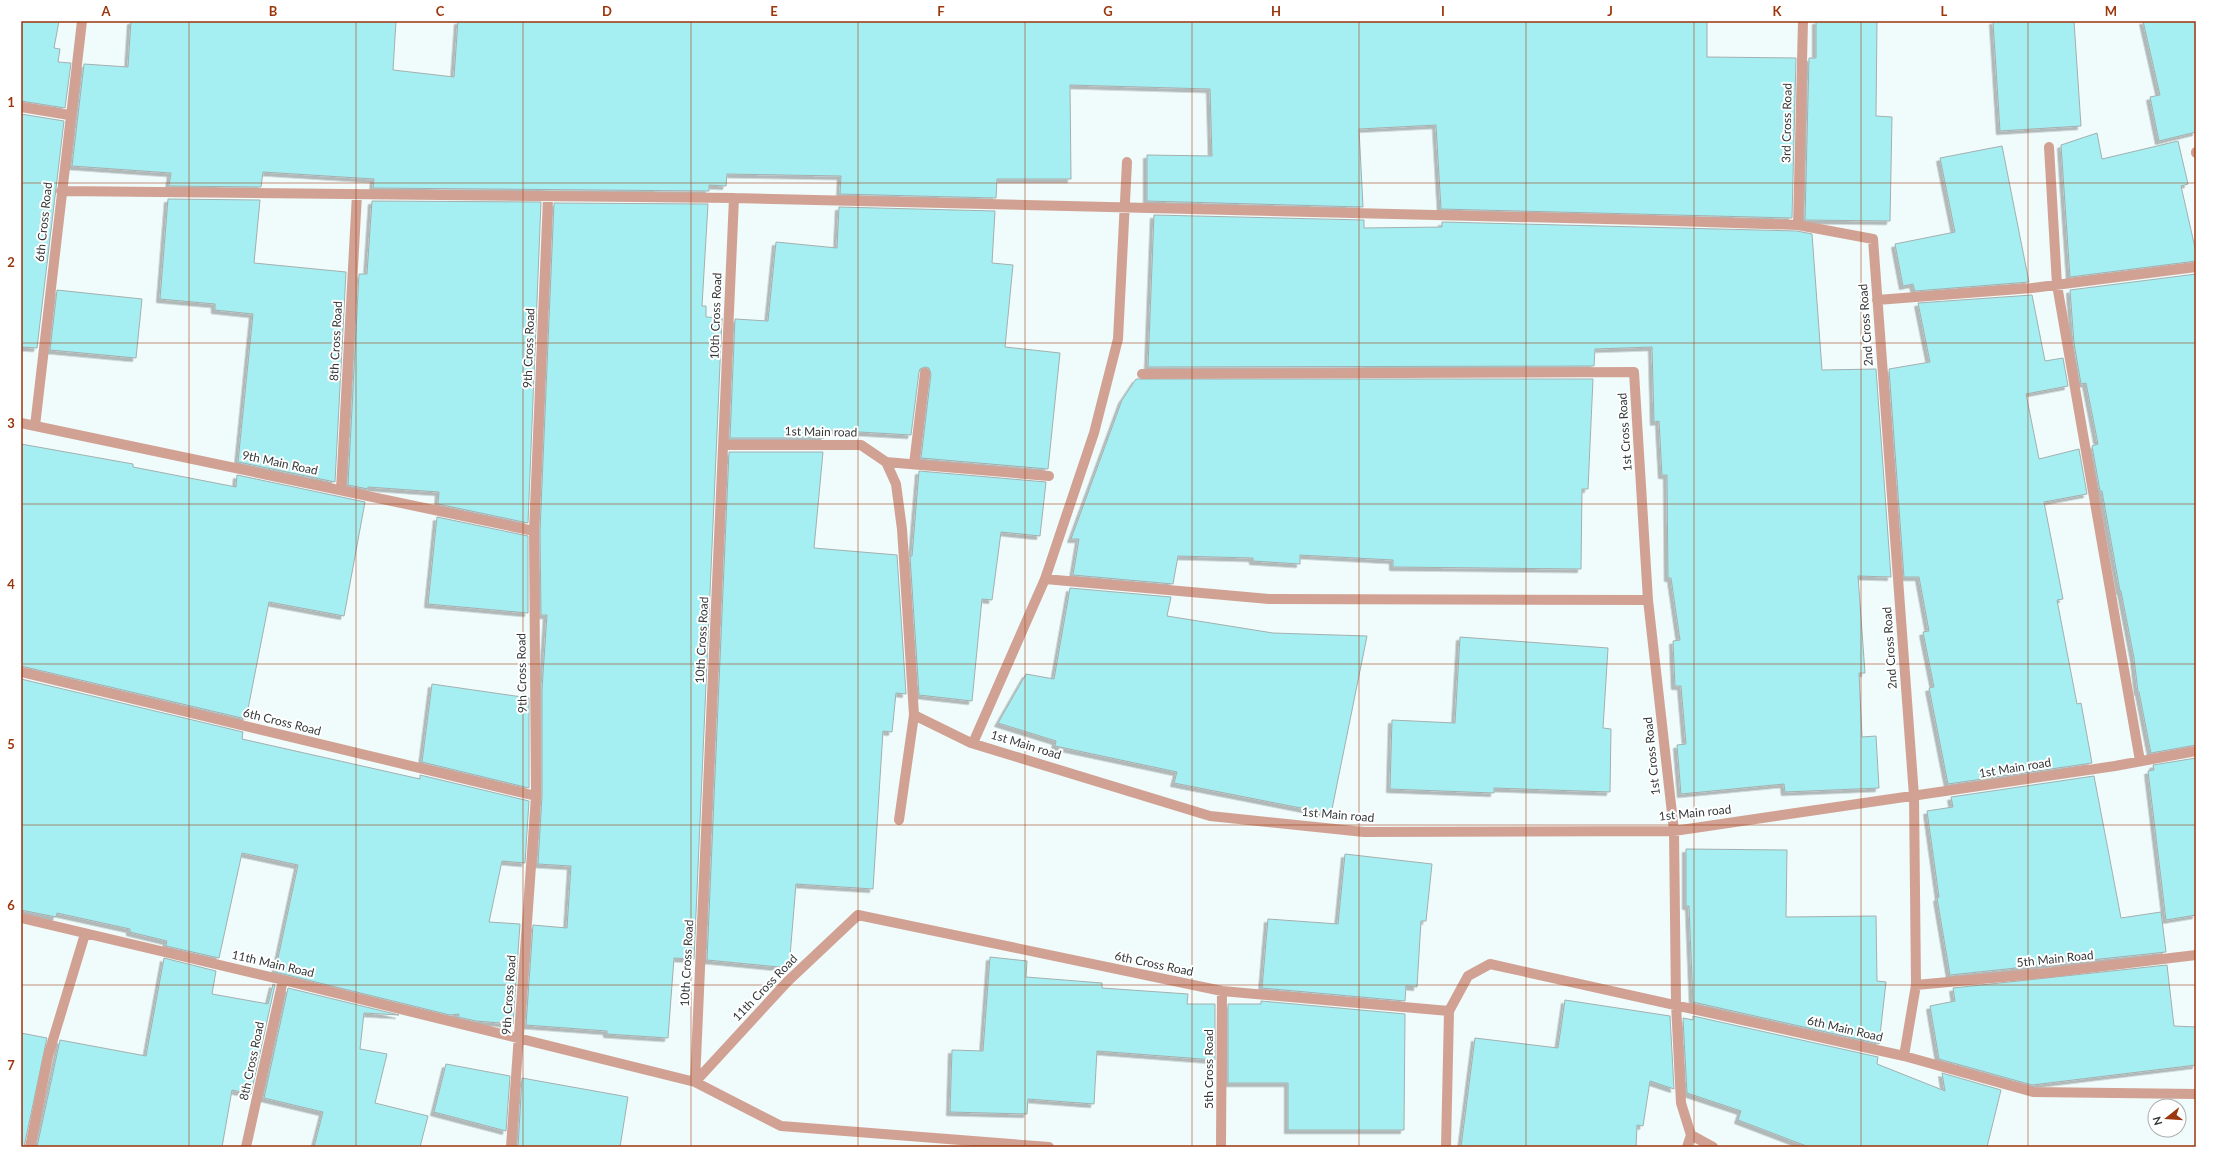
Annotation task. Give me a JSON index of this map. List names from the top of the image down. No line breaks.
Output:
{"streets":{"street":["3rd Cross Road","6th Cross Road","10th Cross Road","2nd Cross Road","8th Cross Road","9th Cross Road","1st Main road","1st Cross Road","9th Main Road","5th Main Road","11th Main Road","11th Cross Road","6th Main Road","5th Cross Road"]},"crossings":[["3rd Cross Road","2nd Cross Road"],["6th Cross Road","9th Cross Road"],["6th Cross Road","9th Main Road"],["6th Cross Road","11th Cross Road"],["6th Cross Road","6th Main Road"],["6th Cross Road","5th Cross Road"],["10th Cross Road","1st Main road"],["10th Cross Road","11th Main Road"],["10th Cross Road","11th Cross Road"],["2nd Cross Road","1st Main road"],["2nd Cross Road","5th Main Road"],["2nd Cross Road","6th Main Road"],["8th Cross Road","9th Main Road"],["8th Cross Road","11th Main Road"],["9th Cross Road","9th Main Road"],["9th Cross Road","11th Main Road"],["1st Main road","1st Cross Road"],["1st Cross Road","6th Main Road"],["11th Main Road","11th Cross Road"]],"north":"left","grid":{"columns":["A","B","C","D","E","F","G","H","I","J","K","L","M"],"rows":["1","2","3","4","5","6","7"]}}
